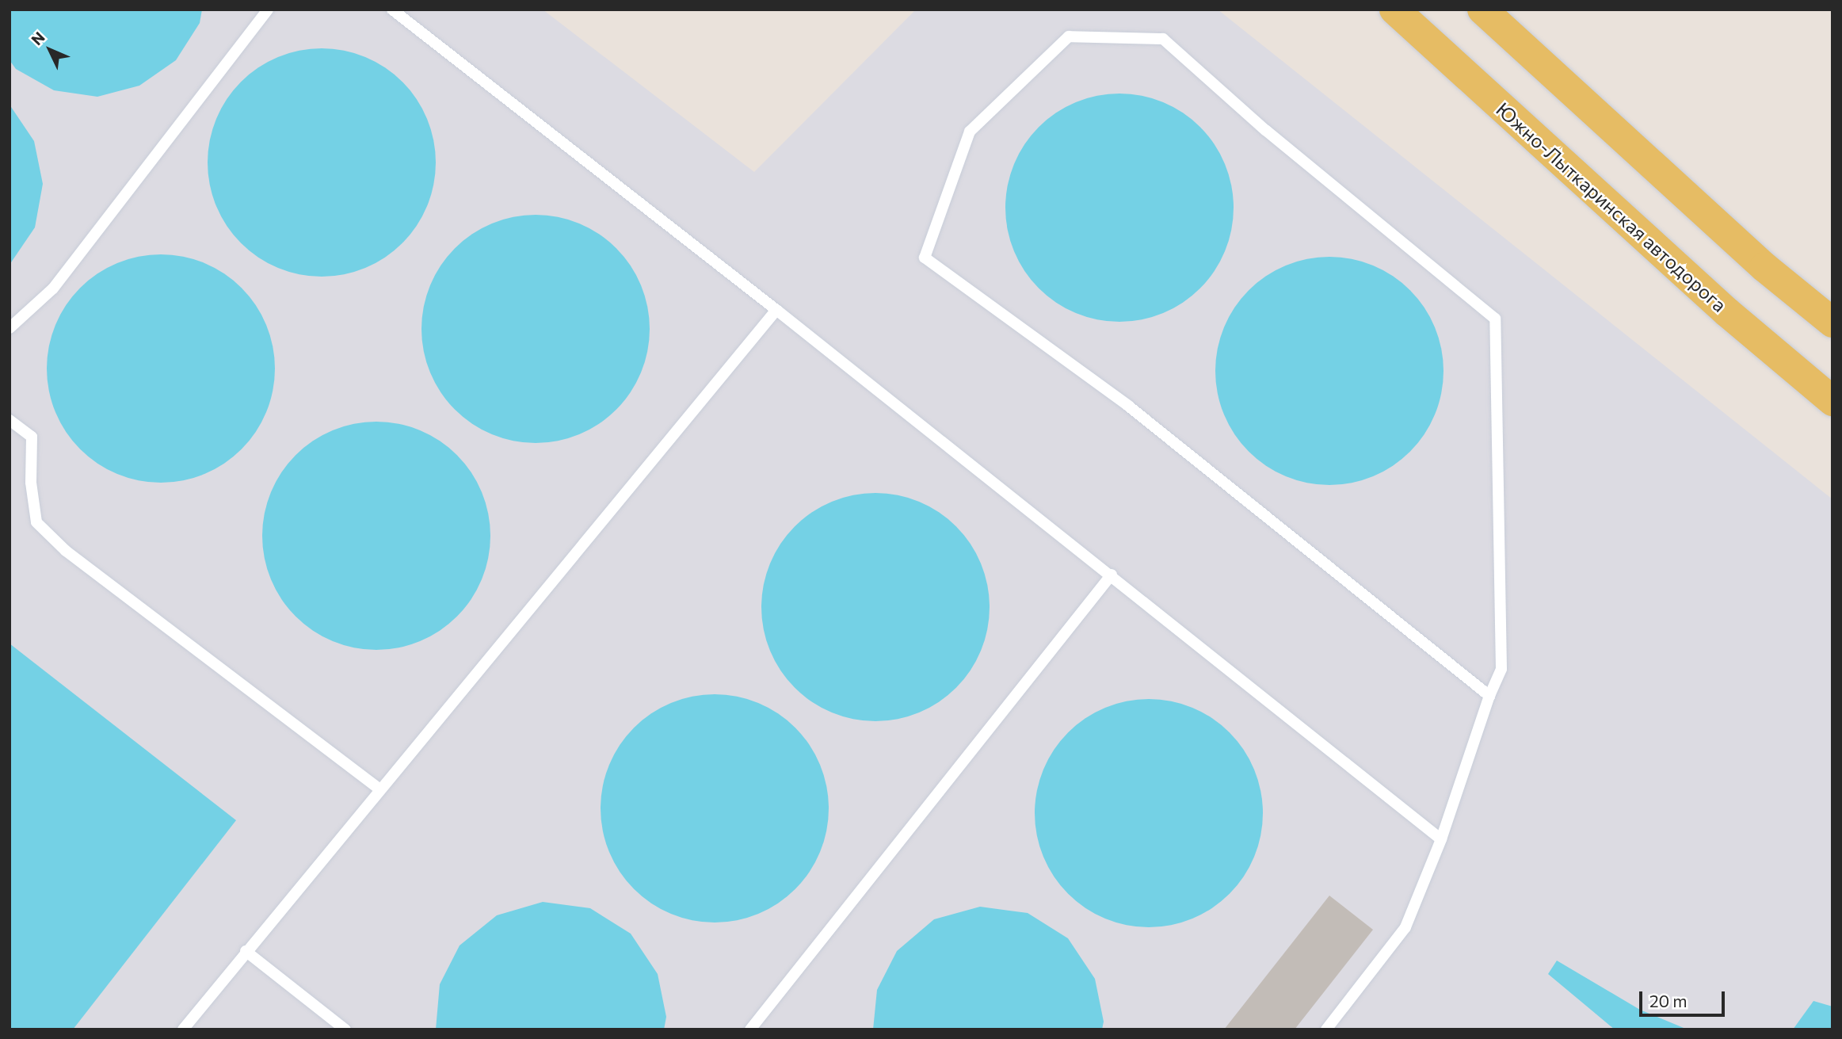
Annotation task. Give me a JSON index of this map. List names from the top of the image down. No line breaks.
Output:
{"streets":{"main road":["Южно-Лыткаринская автодорога"]},"scale_bar":"20 m","north":"top left"}
